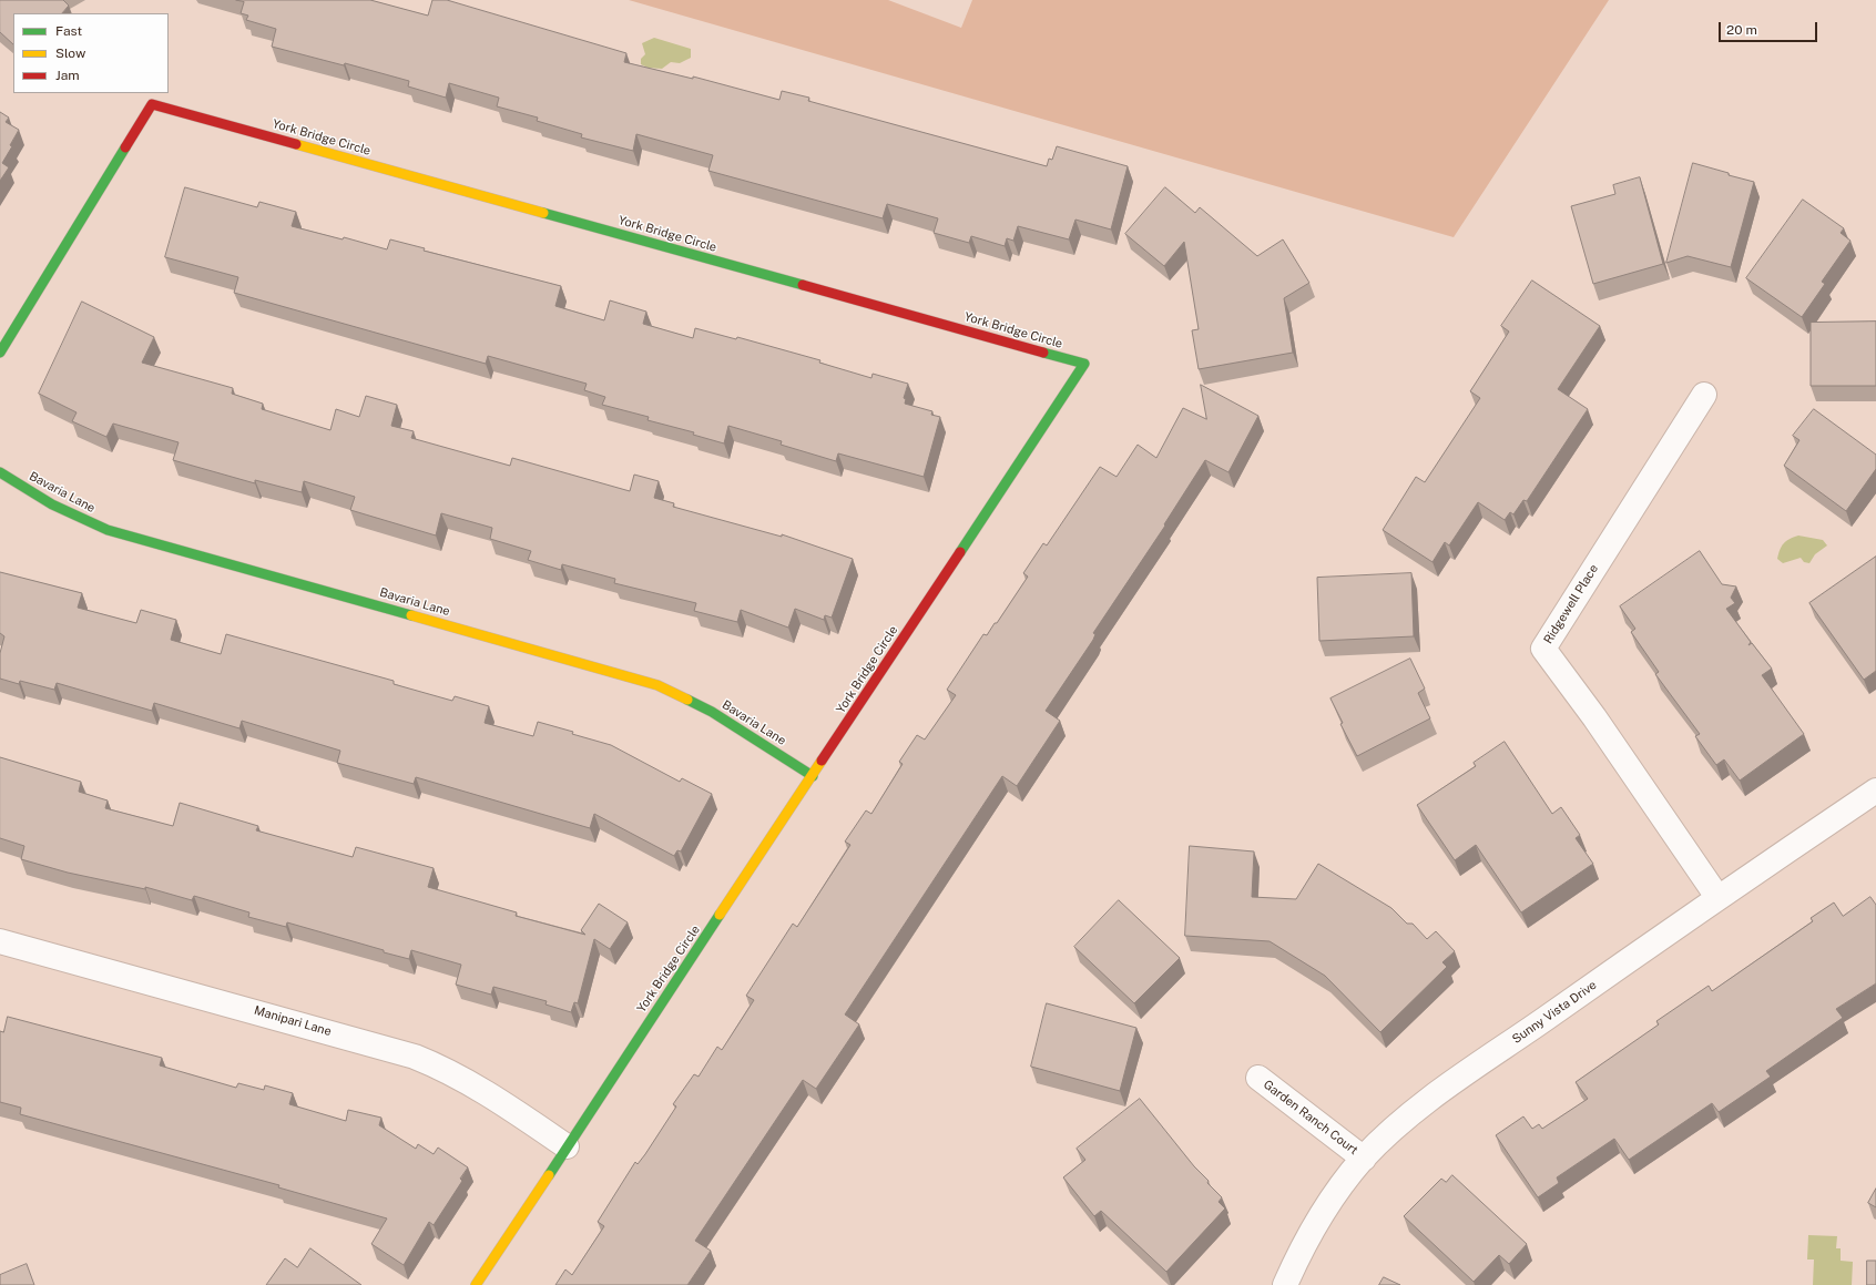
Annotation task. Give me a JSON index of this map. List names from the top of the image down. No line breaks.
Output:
{"streets":{"street":["York Bridge Circle","Bavaria Lane","Ridgewell Place","Sunny Vista Drive","Manipari Lane","Garden Ranch Court"]},"crossings":[["York Bridge Circle","Bavaria Lane"],["York Bridge Circle","Manipari Lane"],["Ridgewell Place","Sunny Vista Drive"],["Sunny Vista Drive","Garden Ranch Court"]],"legend":["Fast","Slow","Jam"],"scale_bar":"20 m"}
